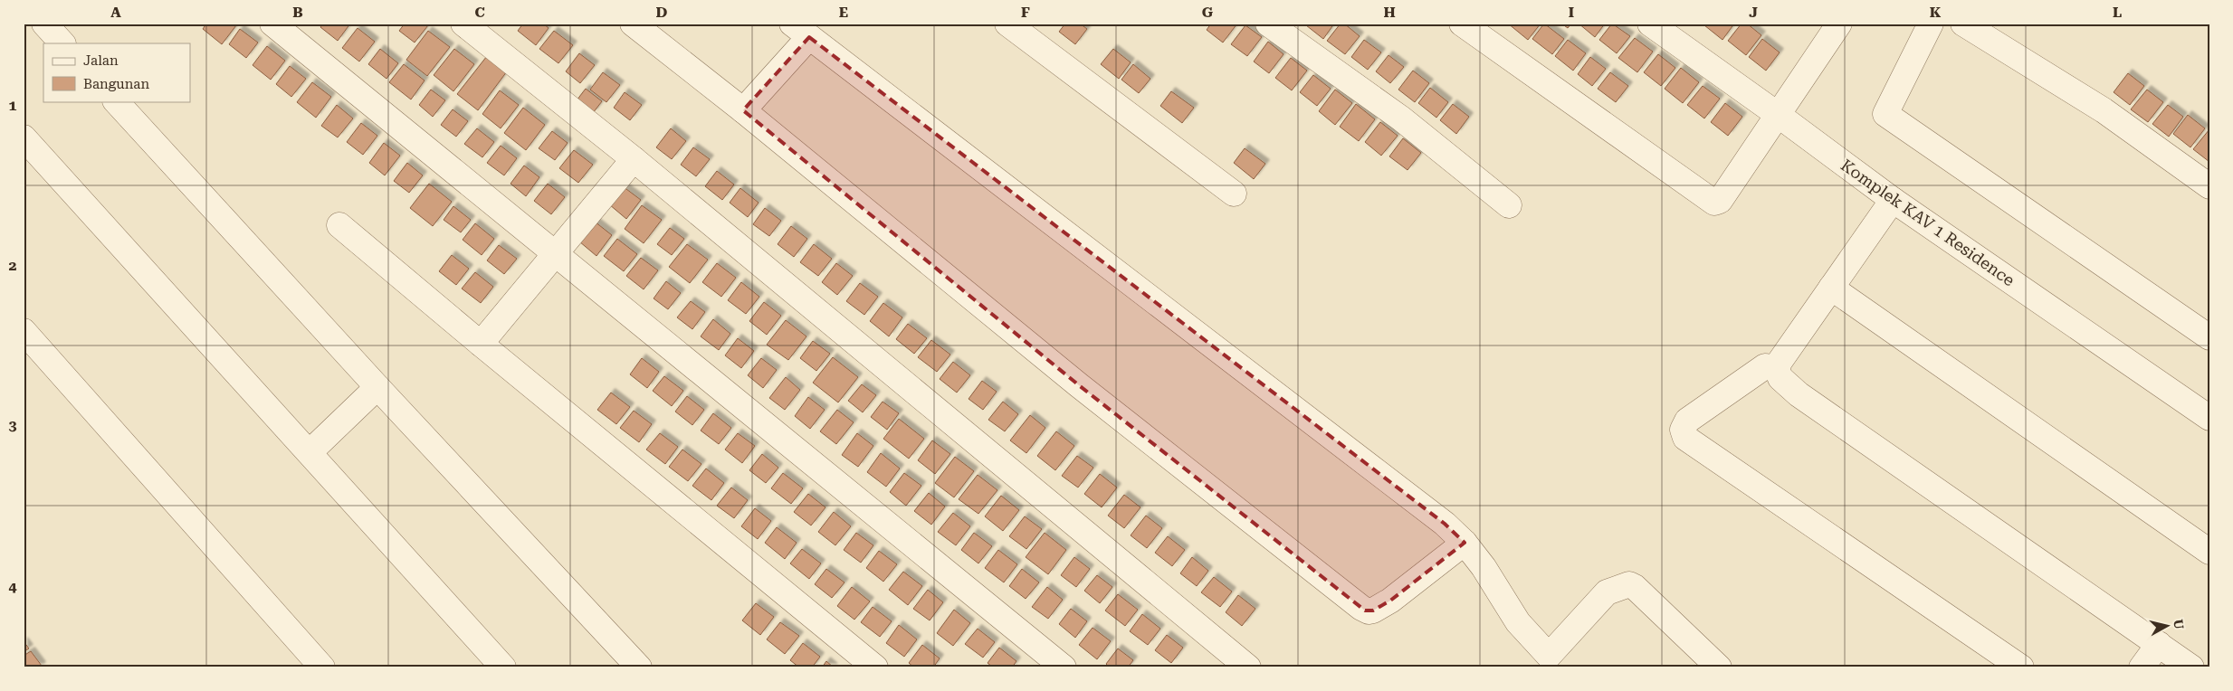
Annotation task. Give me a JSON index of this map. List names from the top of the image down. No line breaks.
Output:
{"streets":{"street":["Komplek KAV 1 Residence"]},"legend":["Jalan","Bangunan"],"north":"right","grid":{"columns":["A","B","C","D","E","F","G","H","I","J","K","L"],"rows":["1","2","3","4"]}}
